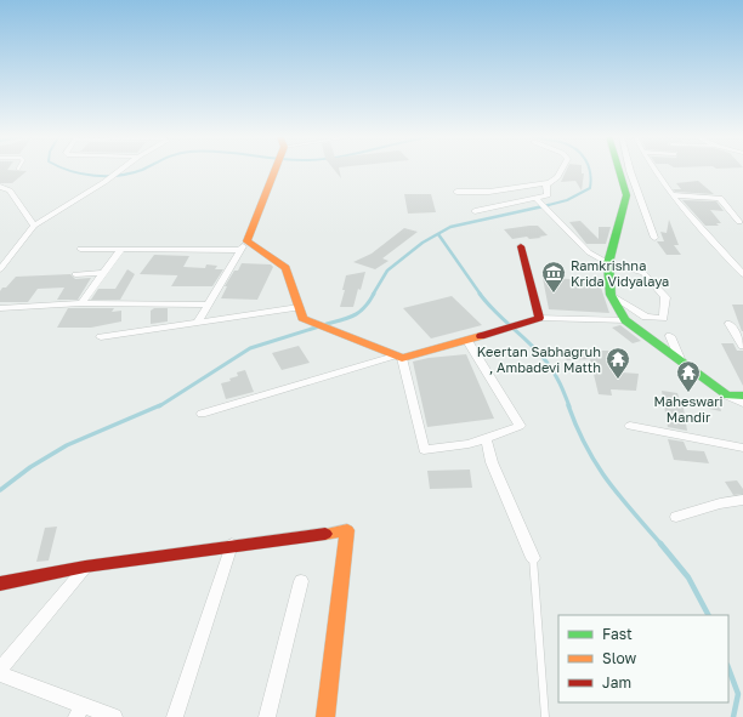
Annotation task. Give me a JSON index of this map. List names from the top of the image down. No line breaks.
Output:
{"places":{"museum":["Ramkrishna Krida Vidyalaya"],"temple":["Keertan Sabhagruh , Ambadevi Matth","Maheswari Mandir"]},"legend":["Fast","Slow","Jam"]}
